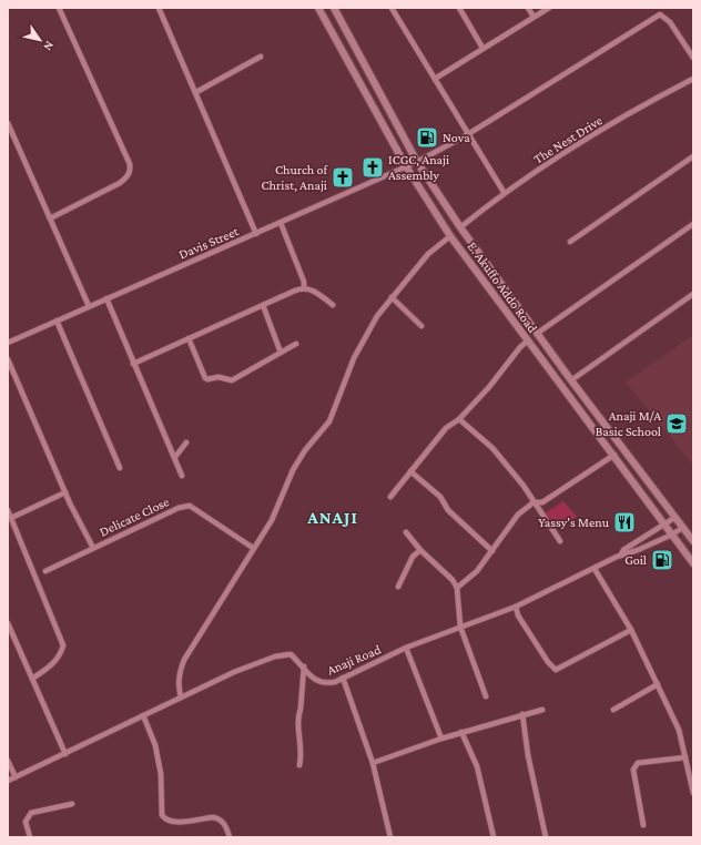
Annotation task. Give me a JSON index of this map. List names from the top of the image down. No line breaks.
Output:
{"streets":{"main road":["E. Akuffo Addo Road"],"street":["The Nest Drive","Davis Street","Delicate Close","Anaji Road"]},"crossings":[["The Nest Drive","E. Akuffo Addo Road"],["Davis Street","E. Akuffo Addo Road"],["E. Akuffo Addo Road","Anaji Road"]],"districts":["ANAJI"],"places":{"fuel station":["Nova","Goil"],"church":["ICGC, Anaji Assembly","Church of Christ, Anaji"],"school or university":["Anaji M/A Basic School"],"restaurant":["Yassy's Menu"]},"north":"bottom right"}
